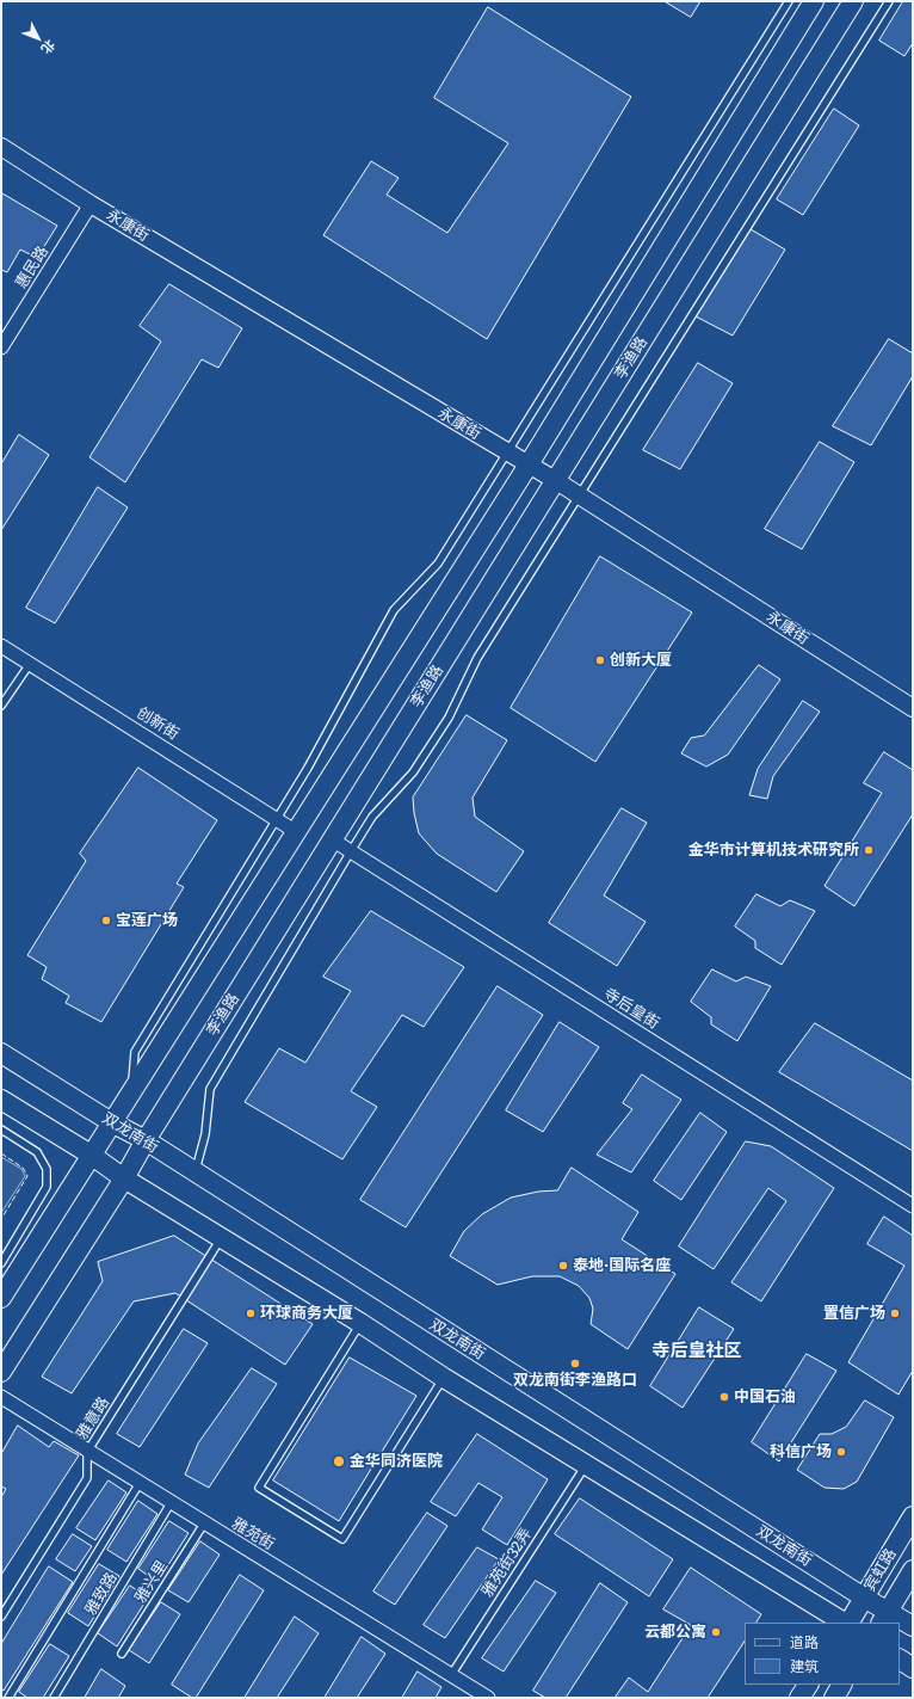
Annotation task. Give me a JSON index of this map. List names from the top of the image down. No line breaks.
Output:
{"streets":{"main road":["李渔路","双龙南街","宾虹路"],"street":["永康街","惠民路","创新街","寺后皇街","雅苑街"],"lane":["雅意路","雅苑街32弄","雅兴里","雅致路"]},"crossings":[["永康街","惠民路"],["永康街","李渔路"],["李渔路","创新街"],["李渔路","寺后皇街"],["李渔路","双龙南街"],["双龙南街","宾虹路"],["雅意路","雅苑街"],["雅苑街","雅苑街32弄"],["雅苑街","雅兴里"],["雅苑街","雅致路"]],"districts":["寺后皇社区"],"places":["创新大厦","金华市计算机技术研究所","宝莲广场","泰地·国际名座","环球商务大厦","置信广场","双龙南街李渔路口","中国石油","科信广场","金华同济医院","云都公寓"],"legend":["道路","建筑"],"north":"bottom right"}
